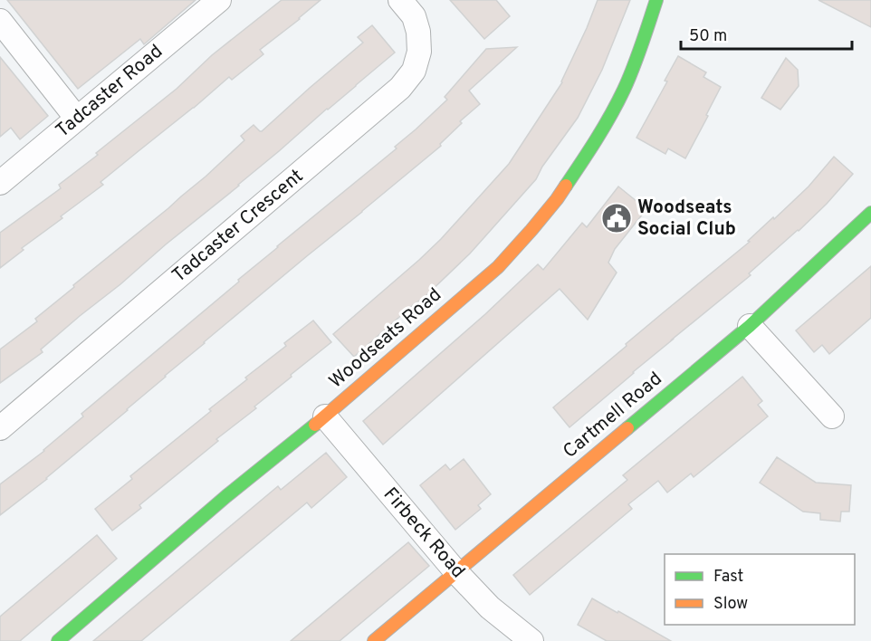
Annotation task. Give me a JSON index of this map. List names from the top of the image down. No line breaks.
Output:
{"streets":{"street":["Tadcaster Road","Tadcaster Crescent","Woodseats Road","Cartmell Road","Firbeck Road"]},"crossings":[["Woodseats Road","Firbeck Road"],["Cartmell Road","Firbeck Road"]],"places":{"public building":["Woodseats Social Club"]},"legend":["Fast","Slow"],"scale_bar":"50 m"}
